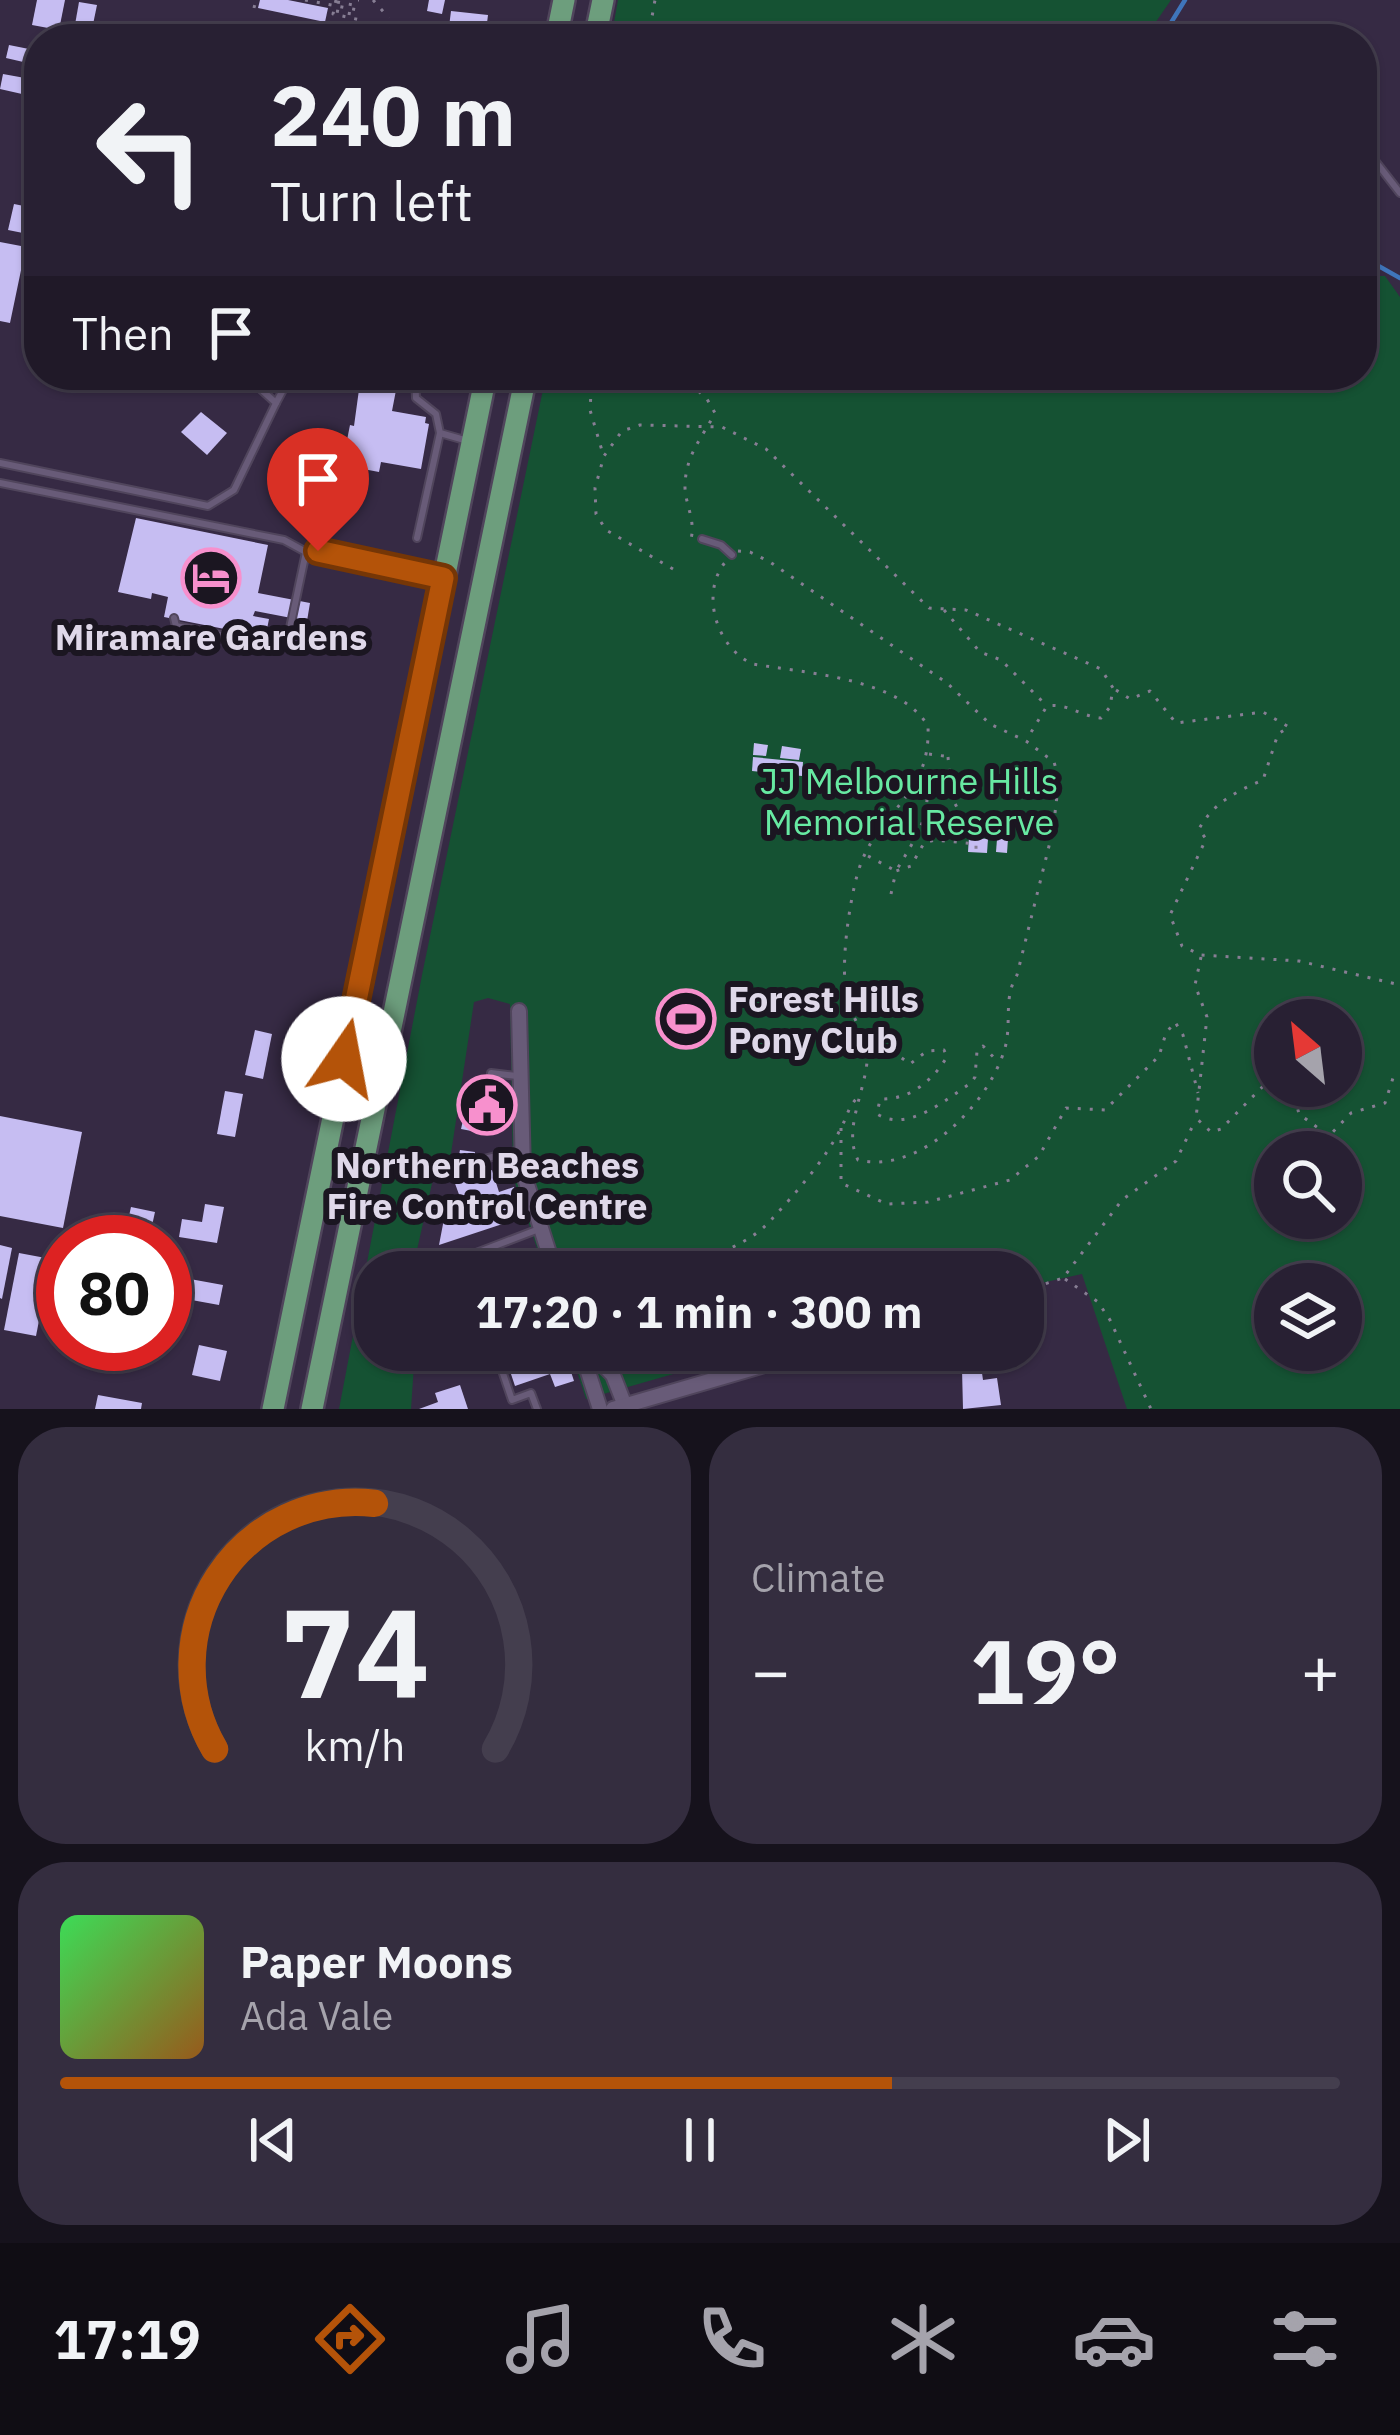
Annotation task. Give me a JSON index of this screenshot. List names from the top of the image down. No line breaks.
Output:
{"parks":["JJ Melbourne Hills Memorial Reserve"],"places":{"hotel":["Miramare Gardens"],"sports":["Forest Hills Pony Club"],"public building":["Northern Beaches Fire Control Centre"]},"north":"top left","page":{"turn":["240 m","Turn left"],"then":"Then","limit":"80","trip":"17:20 · 1 min · 300 m","tile":"Climate","heat":["−","19°","+"],"song":["Paper Moons","Ada Vale"],"tabs":"17:19","gauge":["74","km/h"]}}
